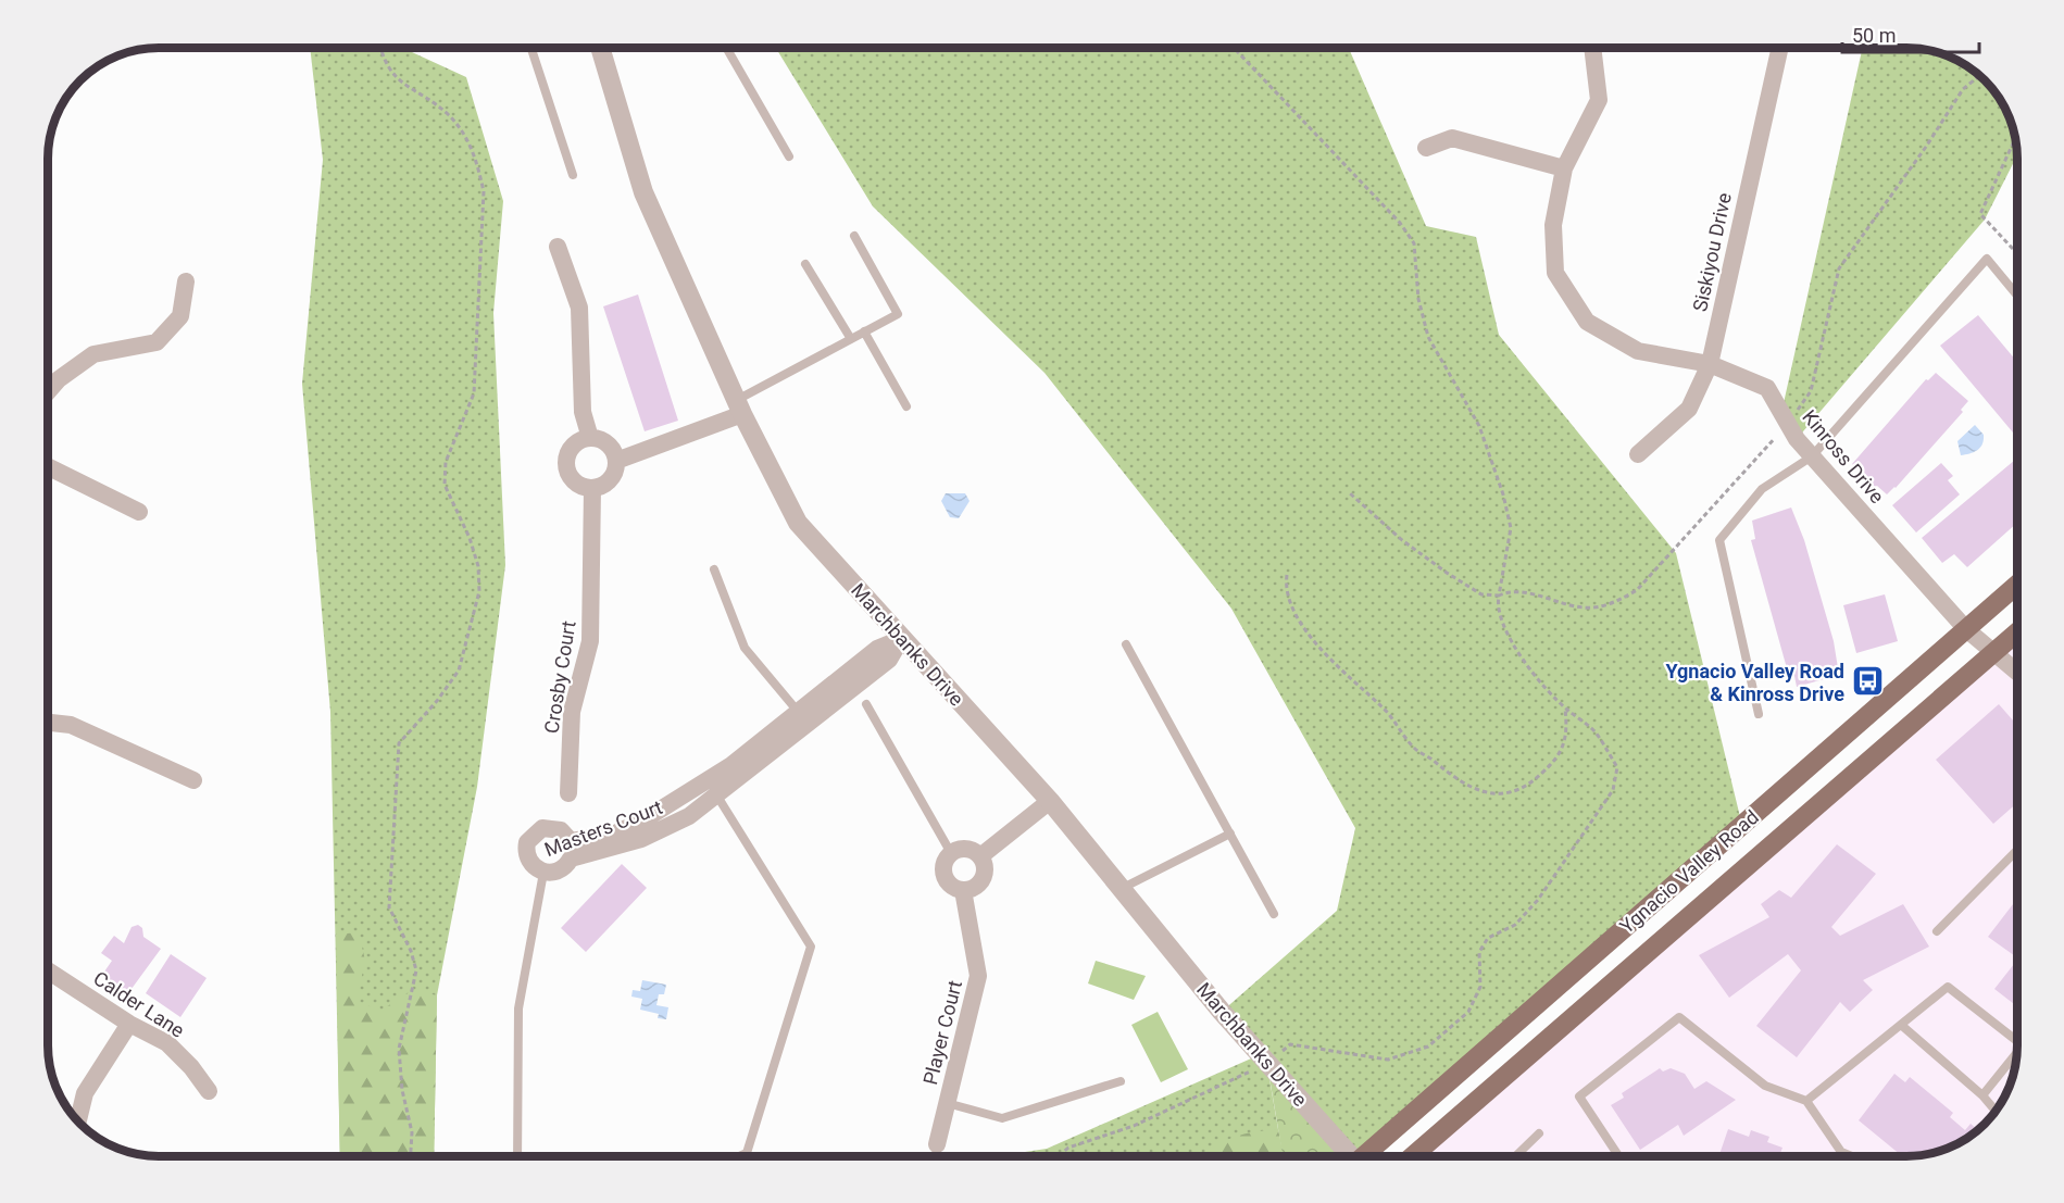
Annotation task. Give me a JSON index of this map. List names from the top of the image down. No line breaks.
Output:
{"streets":{"highway":["Ygnacio Valley Road"],"street":["Siskiyou Drive","Kinross Drive","Marchbanks Drive","Crosby Court","Masters Court","Calder Lane","Player Court"]},"crossings":[["Siskiyou Drive","Kinross Drive"],["Kinross Drive","Ygnacio Valley Road"],["Marchbanks Drive","Masters Court"]],"places":{"bus stop":["Ygnacio Valley Road & Kinross Drive"]},"scale_bar":"50 m"}
